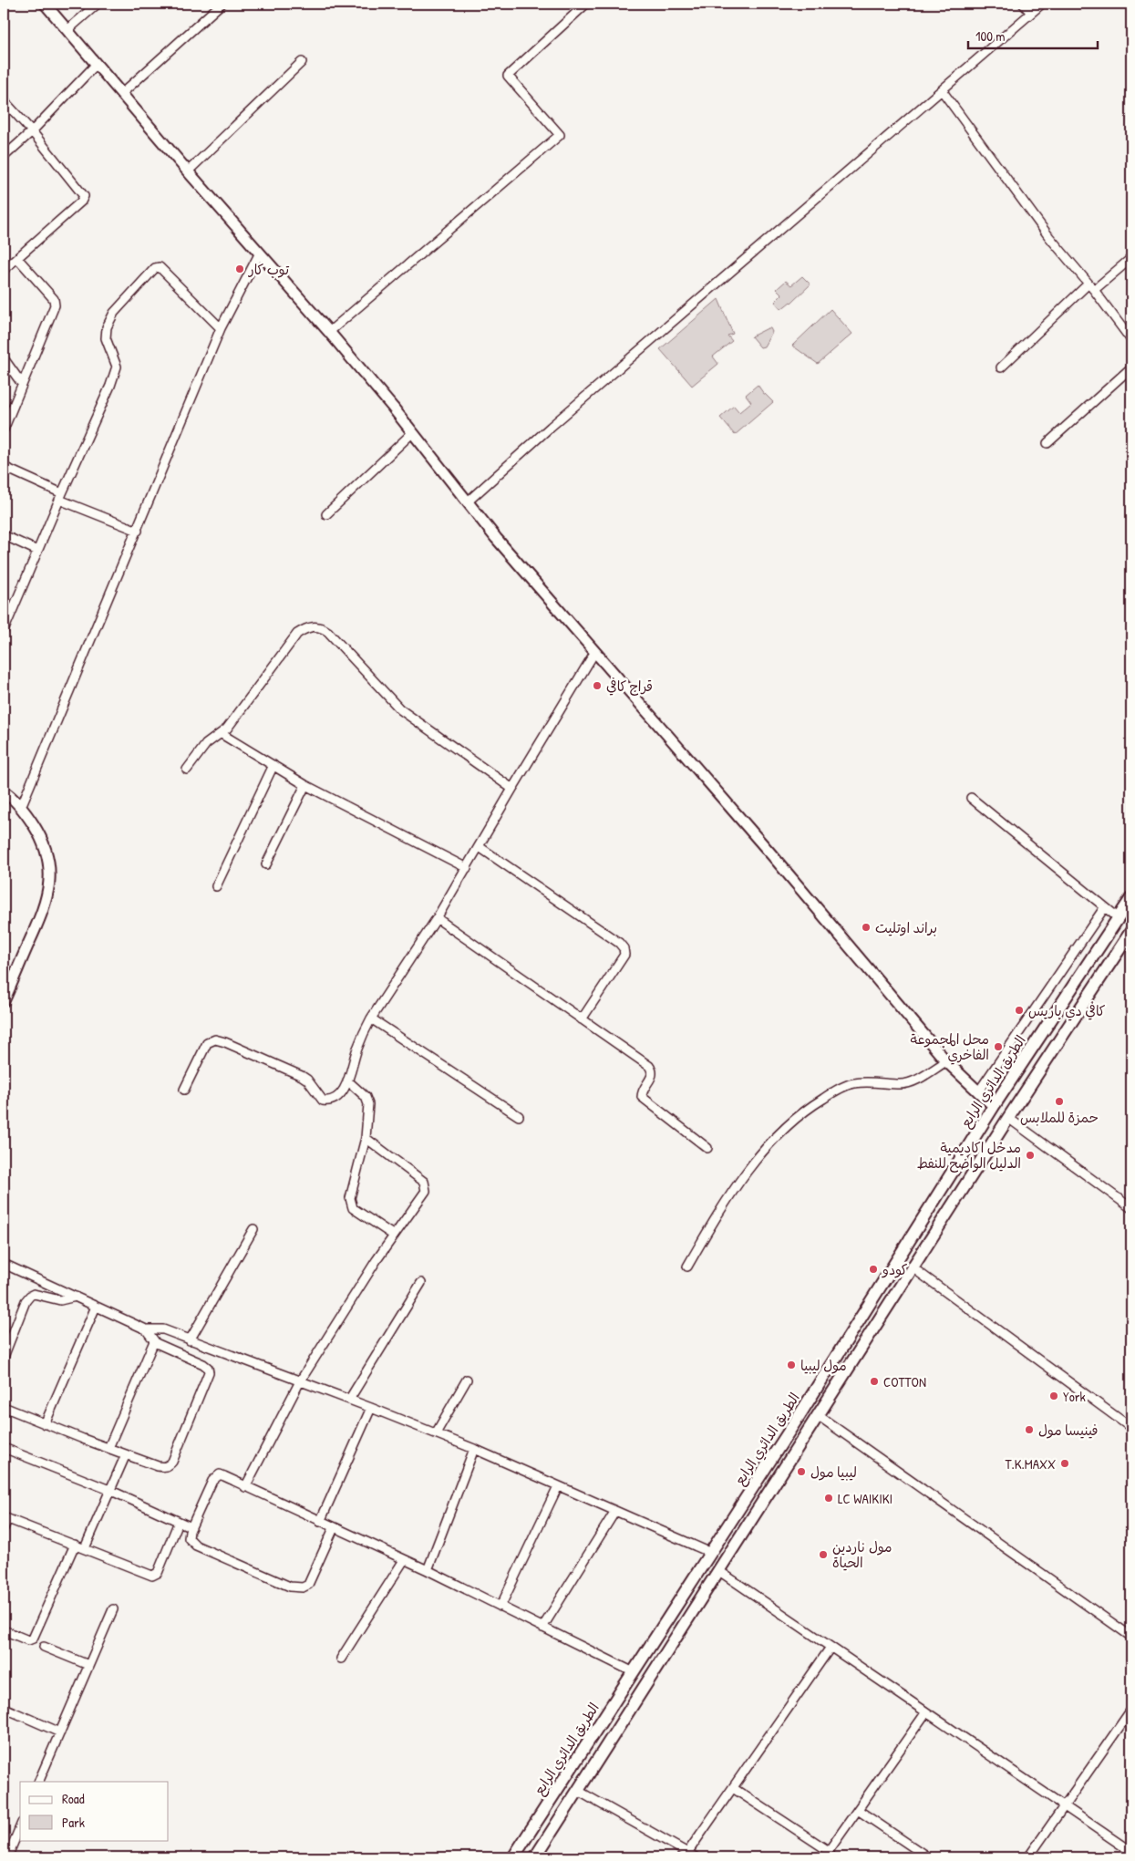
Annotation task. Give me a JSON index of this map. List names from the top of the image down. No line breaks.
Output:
{"streets":{"main road":["الطريق الدائري الرابع"]},"places":["توب كار","قراج كافي","براند اوتليت","كافي دي باريس","محل المجموعة الفاخري","حمزة للملابس","مدخل اكاديمية الدليل الواضح للنفط","كودو","مول ليبيا","COTTON","York","فينيسا مول","T.K.MAXX","ليبيا مول","LC WAIKIKI","مول ناردين الحياة"],"legend":["Road","Park"],"scale_bar":"100 m"}
